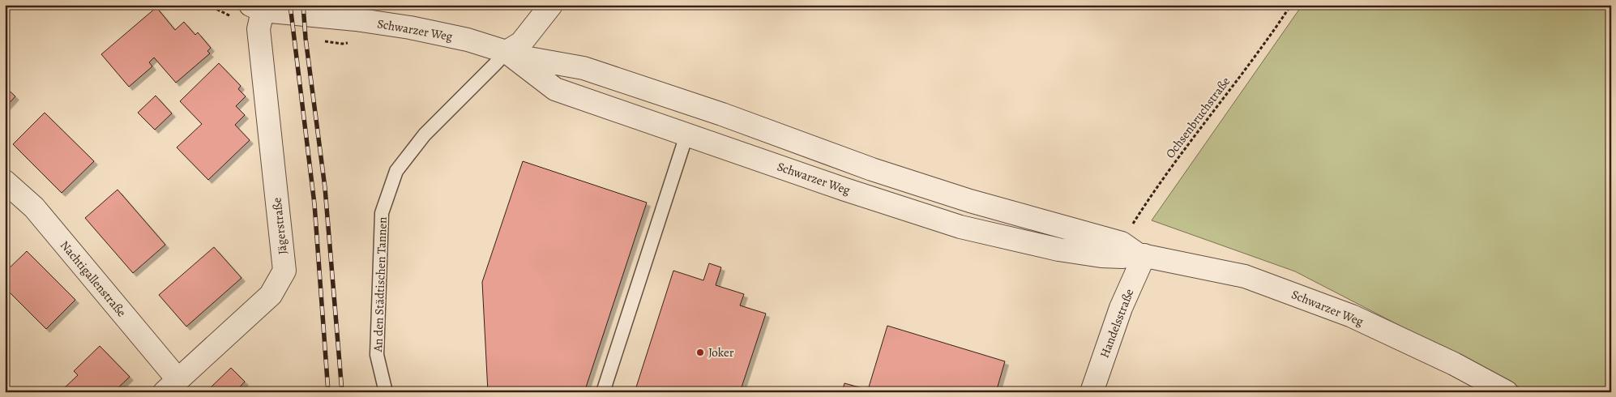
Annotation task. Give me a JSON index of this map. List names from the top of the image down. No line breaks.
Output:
{"streets":{"street":["Schwarzer Weg","Jägerstraße","Nachtigallenstraße","Handelsstraße"],"lane":["An den Städtischen Tannen"],"path":["Ochsenbruchstraße"]},"crossings":[["Schwarzer Weg","Ochsenbruchstraße"],["Schwarzer Weg","Jägerstraße"],["Schwarzer Weg","An den Städtischen Tannen"],["Schwarzer Weg","Handelsstraße"],["Ochsenbruchstraße","Handelsstraße"],["Jägerstraße","Nachtigallenstraße"]],"places":["Joker"]}
